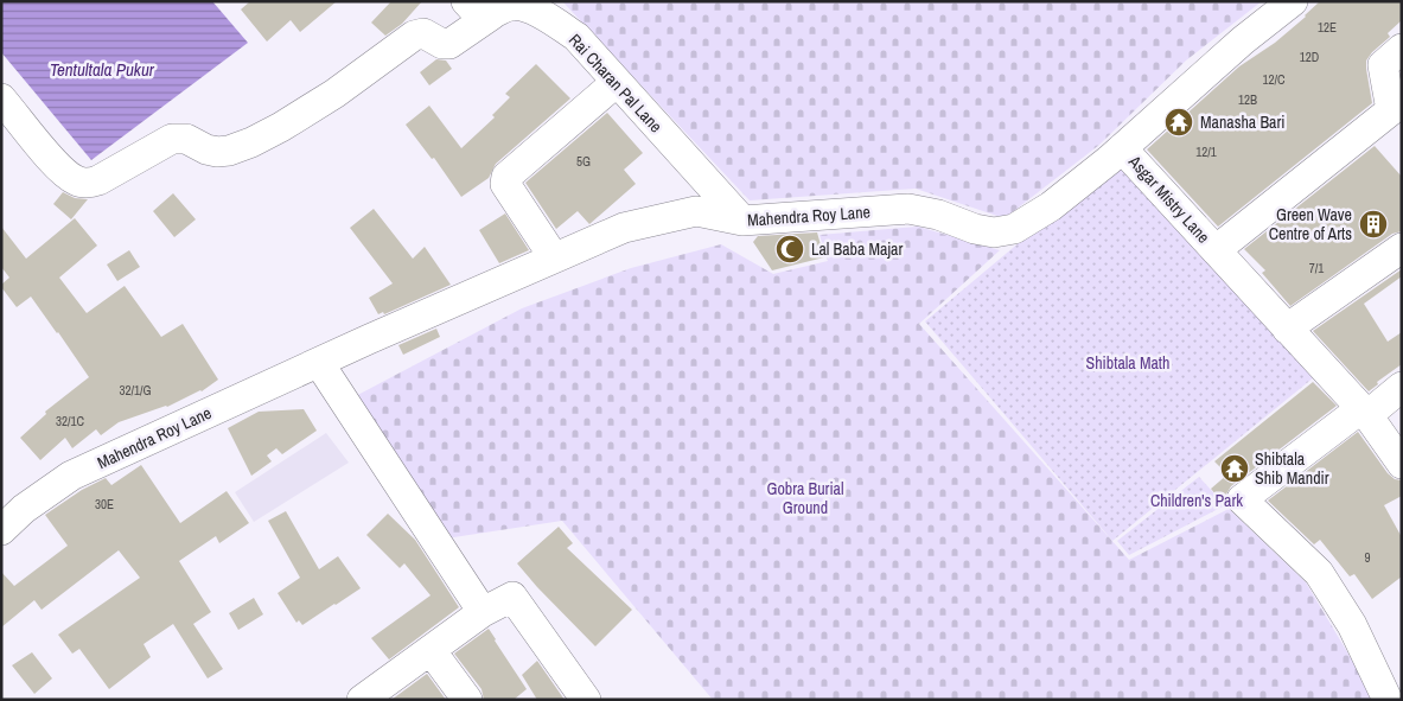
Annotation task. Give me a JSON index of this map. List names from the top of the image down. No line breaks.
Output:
{"streets":{"street":["Rai Charan Pal Lane","Asgar Mistry Lane","Mahendra Roy Lane"]},"crossings":[["Rai Charan Pal Lane","Mahendra Roy Lane"],["Asgar Mistry Lane","Mahendra Roy Lane"]],"water":["Tentultala Pukur"],"parks":["Shibtala Math","Gobra Burial Ground","Children's Park"],"places":{"temple":["Manasha Bari","Shibtala Shib Mandir"],"building":["Green Wave Centre of Arts"],"mosque":["Lal Baba Majar"]},"house_numbers":["12E","12D","12/C","12B","12/1","5G","7/1","32/1/G","32/1C","30E","9"]}
